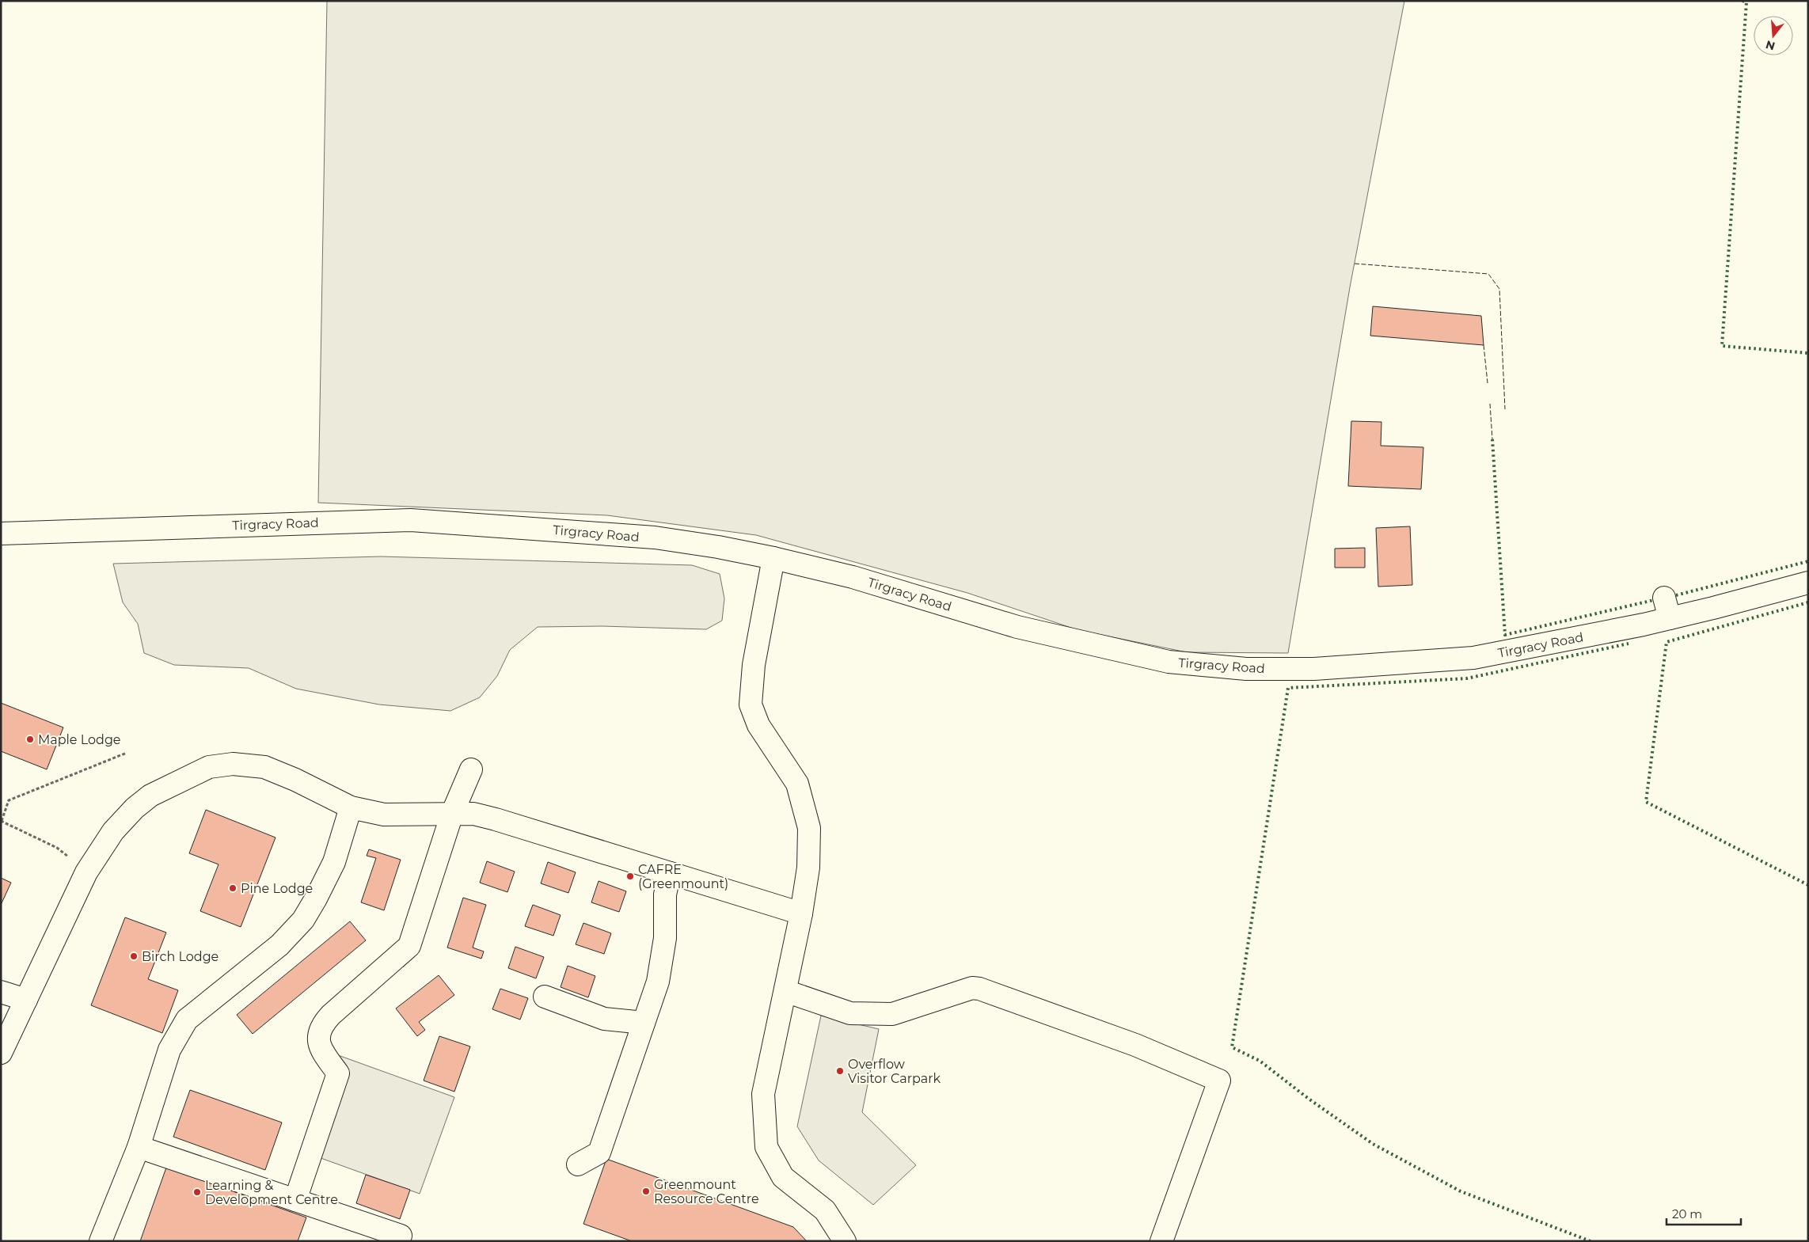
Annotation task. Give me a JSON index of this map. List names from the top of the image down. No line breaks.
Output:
{"streets":{"street":["Tirgracy Road"]},"places":["Maple Lodge","CAFRE (Greenmount)","Pine Lodge","Birch Lodge","Overflow Visitor Carpark","Greenmount Resource Centre","Learning & Development Centre"],"scale_bar":"20 m","north":"bottom"}
